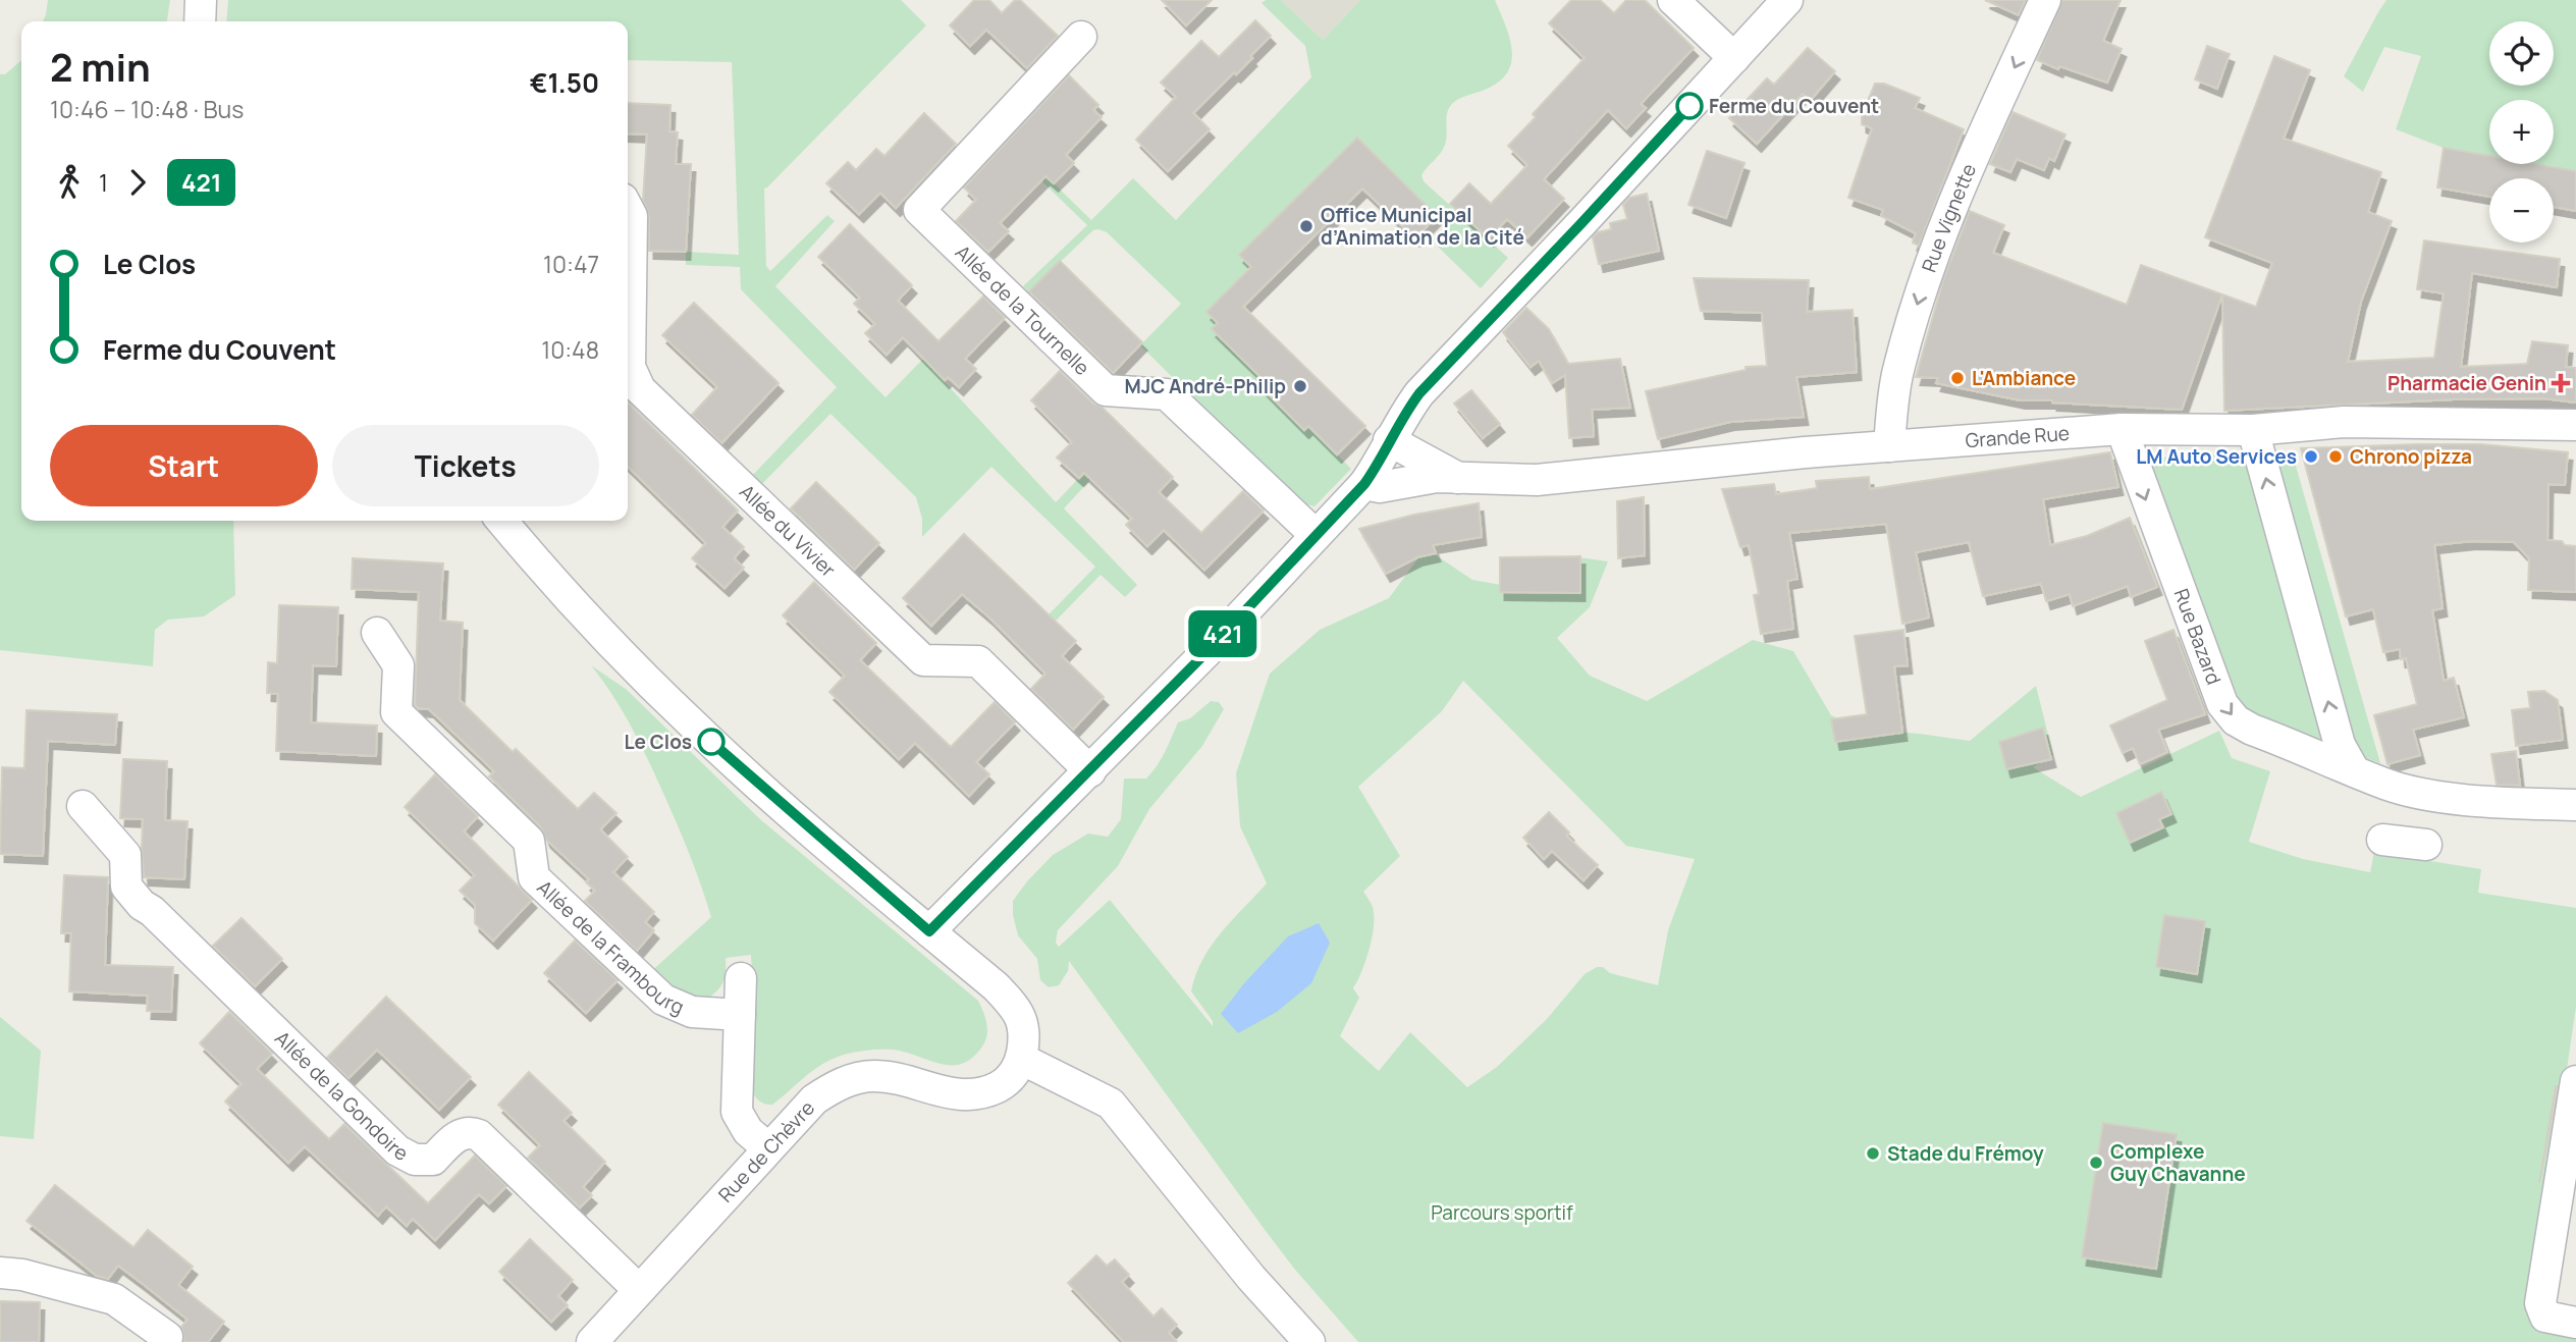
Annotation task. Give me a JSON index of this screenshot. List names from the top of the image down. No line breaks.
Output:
{"streets":{"street":["Rue Vignette","Allée de la Tournelle","Grande Rue","Allée du Vivier","Rue Bazard","Allée de la Frambourg","Allée de la Gondoire","Rue de Chèvre"]},"crossings":[["Rue Vignette","Grande Rue"],["Grande Rue","Rue Bazard"],["Allée de la Gondoire","Rue de Chèvre"]],"one_way":["Rue Vignette"],"parks":["Parcours sportif"],"places":{"other":["Ferme du Couvent","Office Municipal d’Animation de la Cité","L'Ambiance","MJC André-Philip","LM Auto Services","Chrono pizza","Le Clos","Stade du Frémoy","Complexe Guy Chavanne"],"health":["Pharmacie Genin"]},"lines":["bus line 421"],"page":{"on_map":"421","map_buttons":["+","−"],"heading":["2 min","10:46 – 10:48 · Bus","€1.50"],"legs":["1","421"],"list":[{"name":"Le Clos","value":"10:47"},{"name":"Ferme du Couvent","value":"10:48"}],"buttons":["Start","Tickets"]}}
